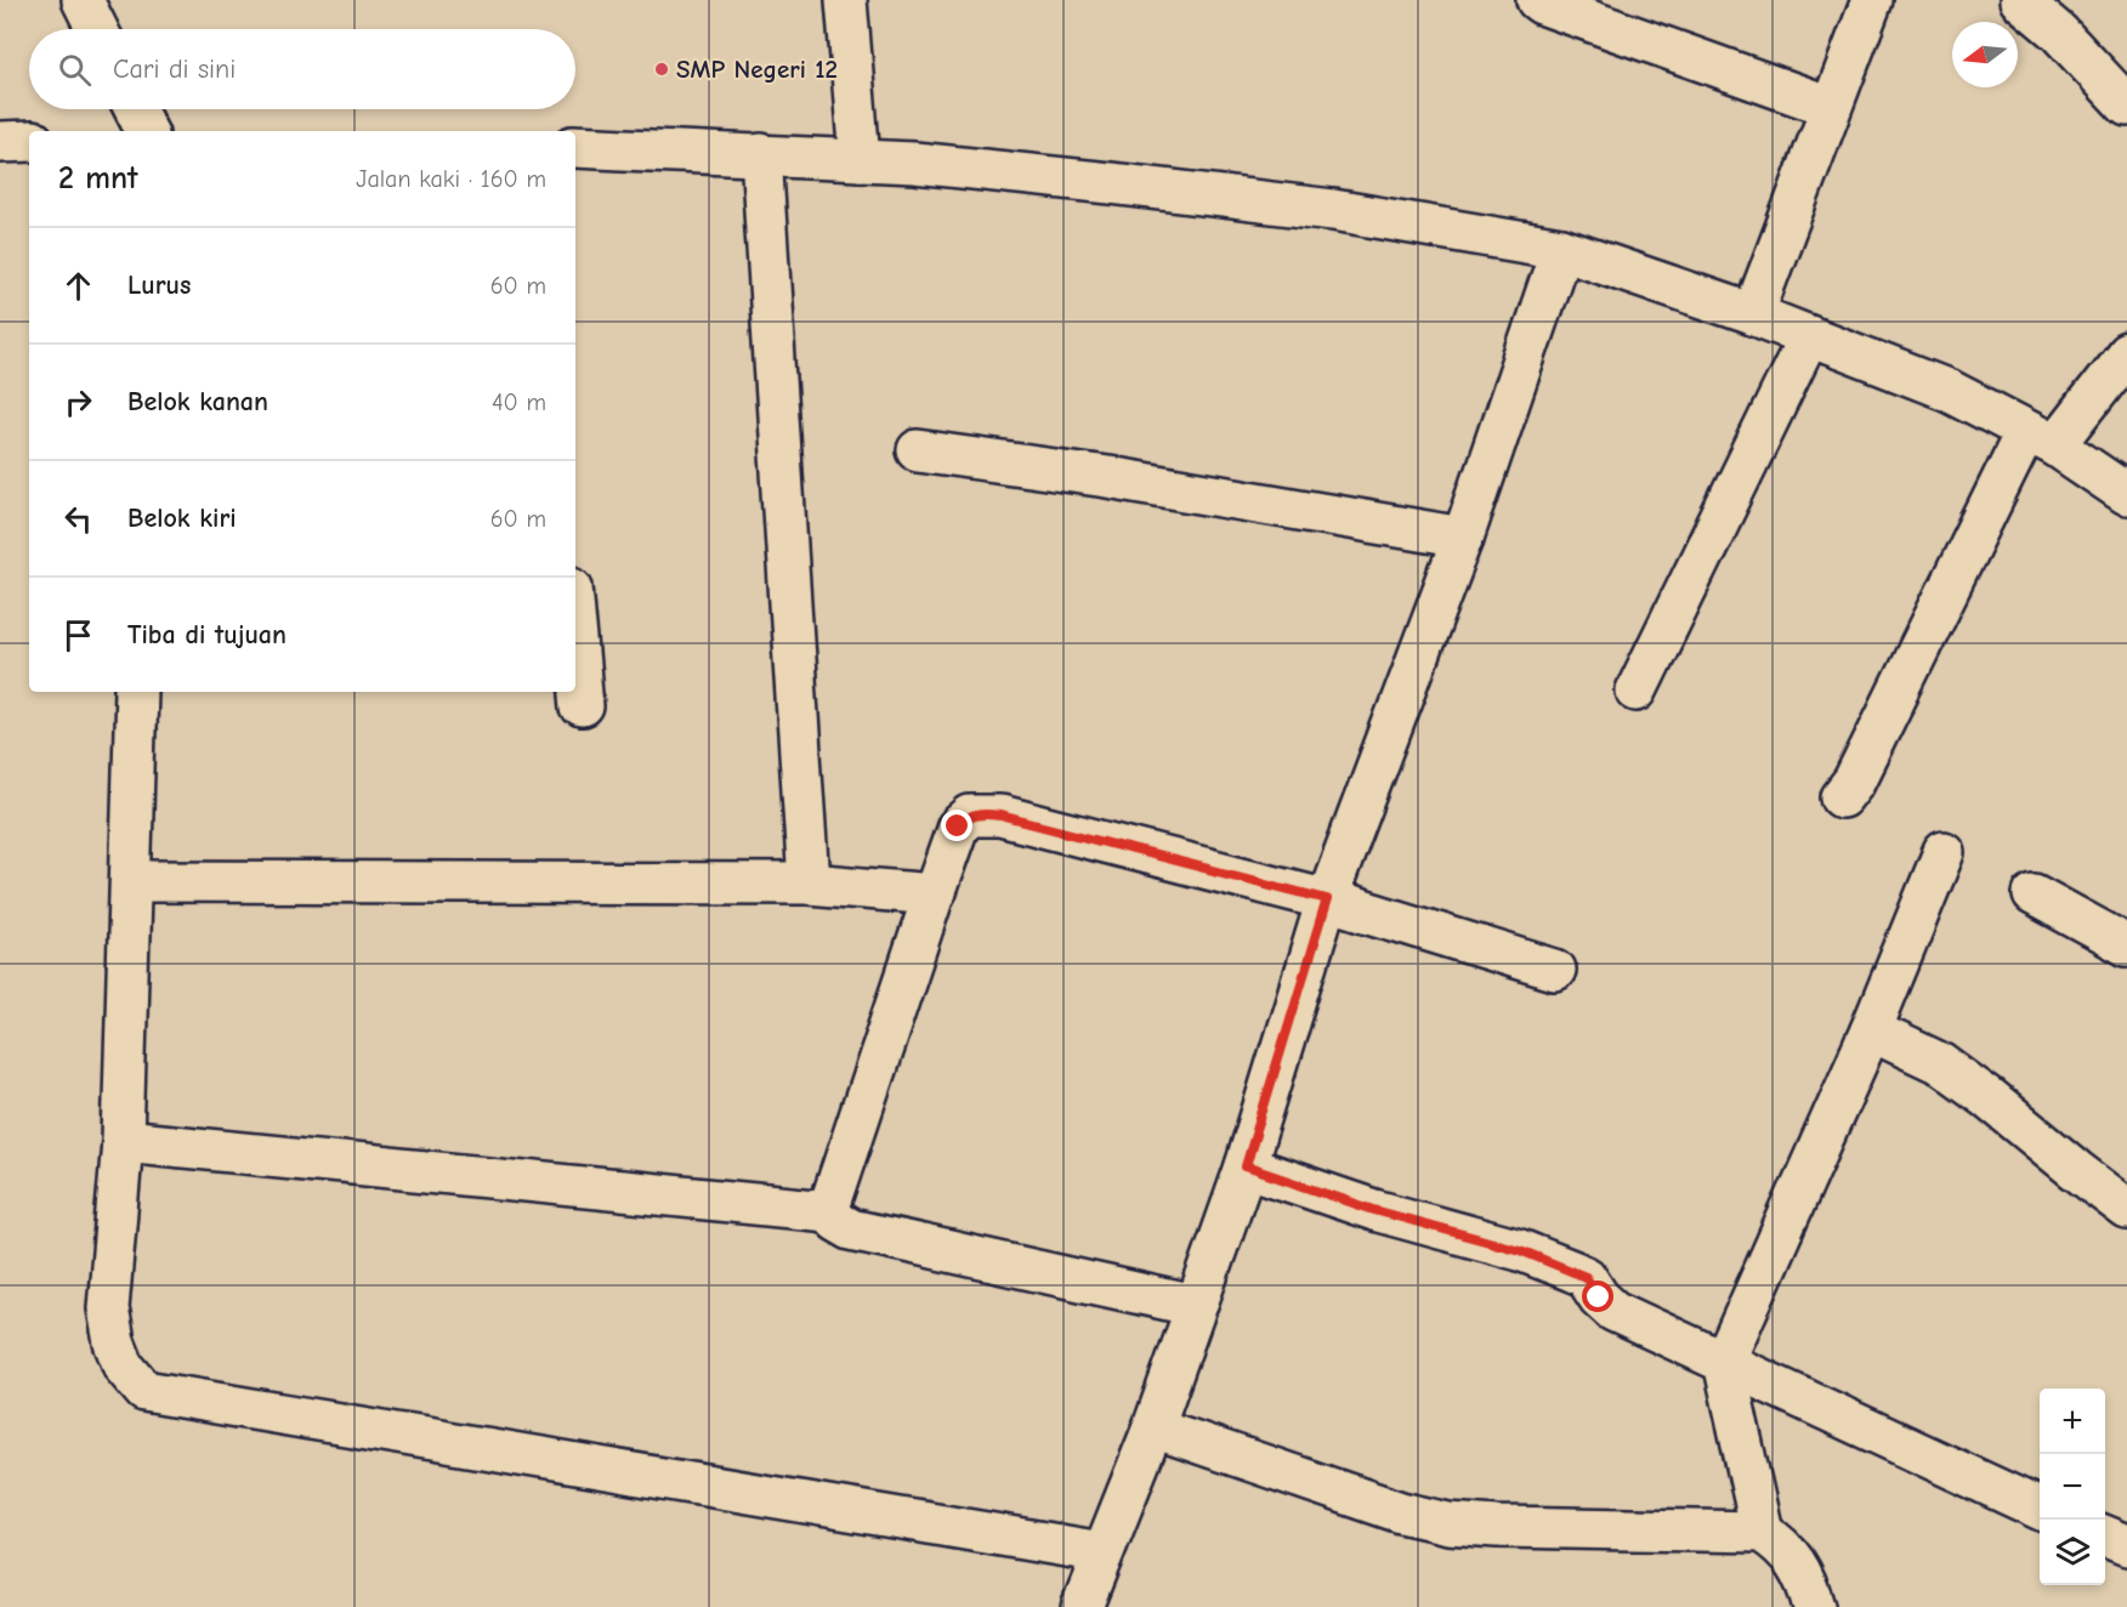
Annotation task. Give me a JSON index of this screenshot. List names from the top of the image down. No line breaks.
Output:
{"places":["SMP Negeri 12"],"north":"left","page":{"search":"Cari di sini","heading":["2 mnt","Jalan kaki · 160 m"],"list":[["Lurus","60 m"],["Belok kanan","40 m"],["Belok kiri","60 m"],"Tiba di tujuan"],"map_buttons":["+","−"]}}
